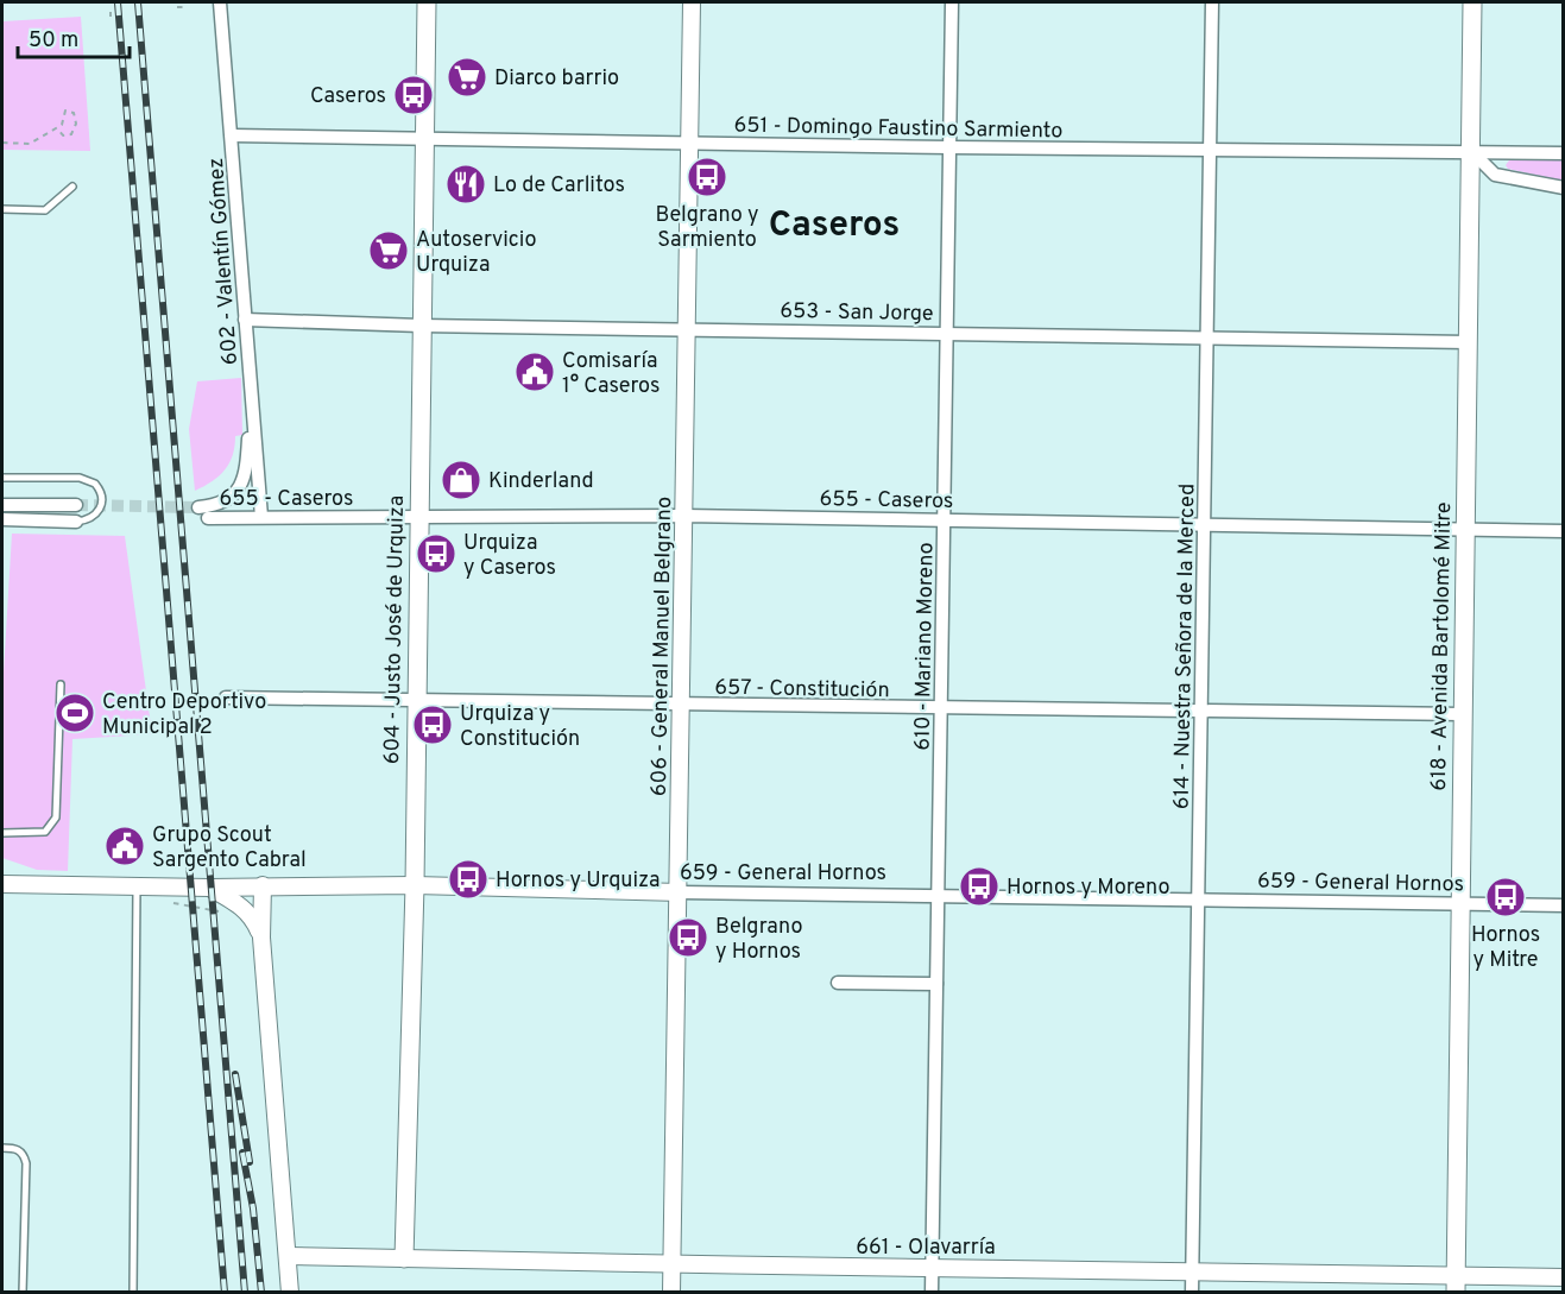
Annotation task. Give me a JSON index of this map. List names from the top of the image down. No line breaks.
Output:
{"streets":{"main road":["604 - Justo José de Urquiza","618 - Avenida Bartolomé Mitre"],"street":["651 - Domingo Faustino Sarmiento","602 - Valentín Gómez","653 - San Jorge","655 - Caseros","606 - General Manuel Belgrano","610 - Mariano Moreno","614 - Nuestra Señora de la Merced","657 - Constitución","659 - General Hornos","661 - Olavarría"]},"crossings":[["651 - Domingo Faustino Sarmiento","602 - Valentín Gómez"],["651 - Domingo Faustino Sarmiento","604 - Justo José de Urquiza"],["651 - Domingo Faustino Sarmiento","606 - General Manuel Belgrano"],["651 - Domingo Faustino Sarmiento","610 - Mariano Moreno"],["651 - Domingo Faustino Sarmiento","614 - Nuestra Señora de la Merced"],["651 - Domingo Faustino Sarmiento","618 - Avenida Bartolomé Mitre"],["602 - Valentín Gómez","653 - San Jorge"],["602 - Valentín Gómez","655 - Caseros"],["653 - San Jorge","604 - Justo José de Urquiza"],["653 - San Jorge","606 - General Manuel Belgrano"],["653 - San Jorge","610 - Mariano Moreno"],["653 - San Jorge","614 - Nuestra Señora de la Merced"],["653 - San Jorge","618 - Avenida Bartolomé Mitre"],["655 - Caseros","604 - Justo José de Urquiza"],["655 - Caseros","606 - General Manuel Belgrano"],["655 - Caseros","610 - Mariano Moreno"],["655 - Caseros","614 - Nuestra Señora de la Merced"],["655 - Caseros","618 - Avenida Bartolomé Mitre"],["604 - Justo José de Urquiza","657 - Constitución"],["604 - Justo José de Urquiza","659 - General Hornos"],["604 - Justo José de Urquiza","661 - Olavarría"],["606 - General Manuel Belgrano","657 - Constitución"],["606 - General Manuel Belgrano","659 - General Hornos"],["606 - General Manuel Belgrano","661 - Olavarría"],["610 - Mariano Moreno","657 - Constitución"],["610 - Mariano Moreno","659 - General Hornos"],["610 - Mariano Moreno","661 - Olavarría"],["614 - Nuestra Señora de la Merced","657 - Constitución"],["614 - Nuestra Señora de la Merced","659 - General Hornos"],["614 - Nuestra Señora de la Merced","661 - Olavarría"],["618 - Avenida Bartolomé Mitre","657 - Constitución"],["618 - Avenida Bartolomé Mitre","659 - General Hornos"],["618 - Avenida Bartolomé Mitre","661 - Olavarría"]],"districts":["Caseros"],"places":{"supermarket":["Diarco barrio","Autoservicio Urquiza"],"bus stop":["Caseros","Belgrano y Sarmiento","Urquiza y Caseros","Urquiza y Constitución","Hornos y Urquiza","Hornos y Moreno","Hornos y Mitre","Belgrano y Hornos"],"restaurant":["Lo de Carlitos"],"public building":["Comisaría 1° Caseros","Grupo Scout Sargento Cabral"],"shop":["Kinderland"],"sports":["Centro Deportivo Municipal 2"]},"scale_bar":"50 m"}
